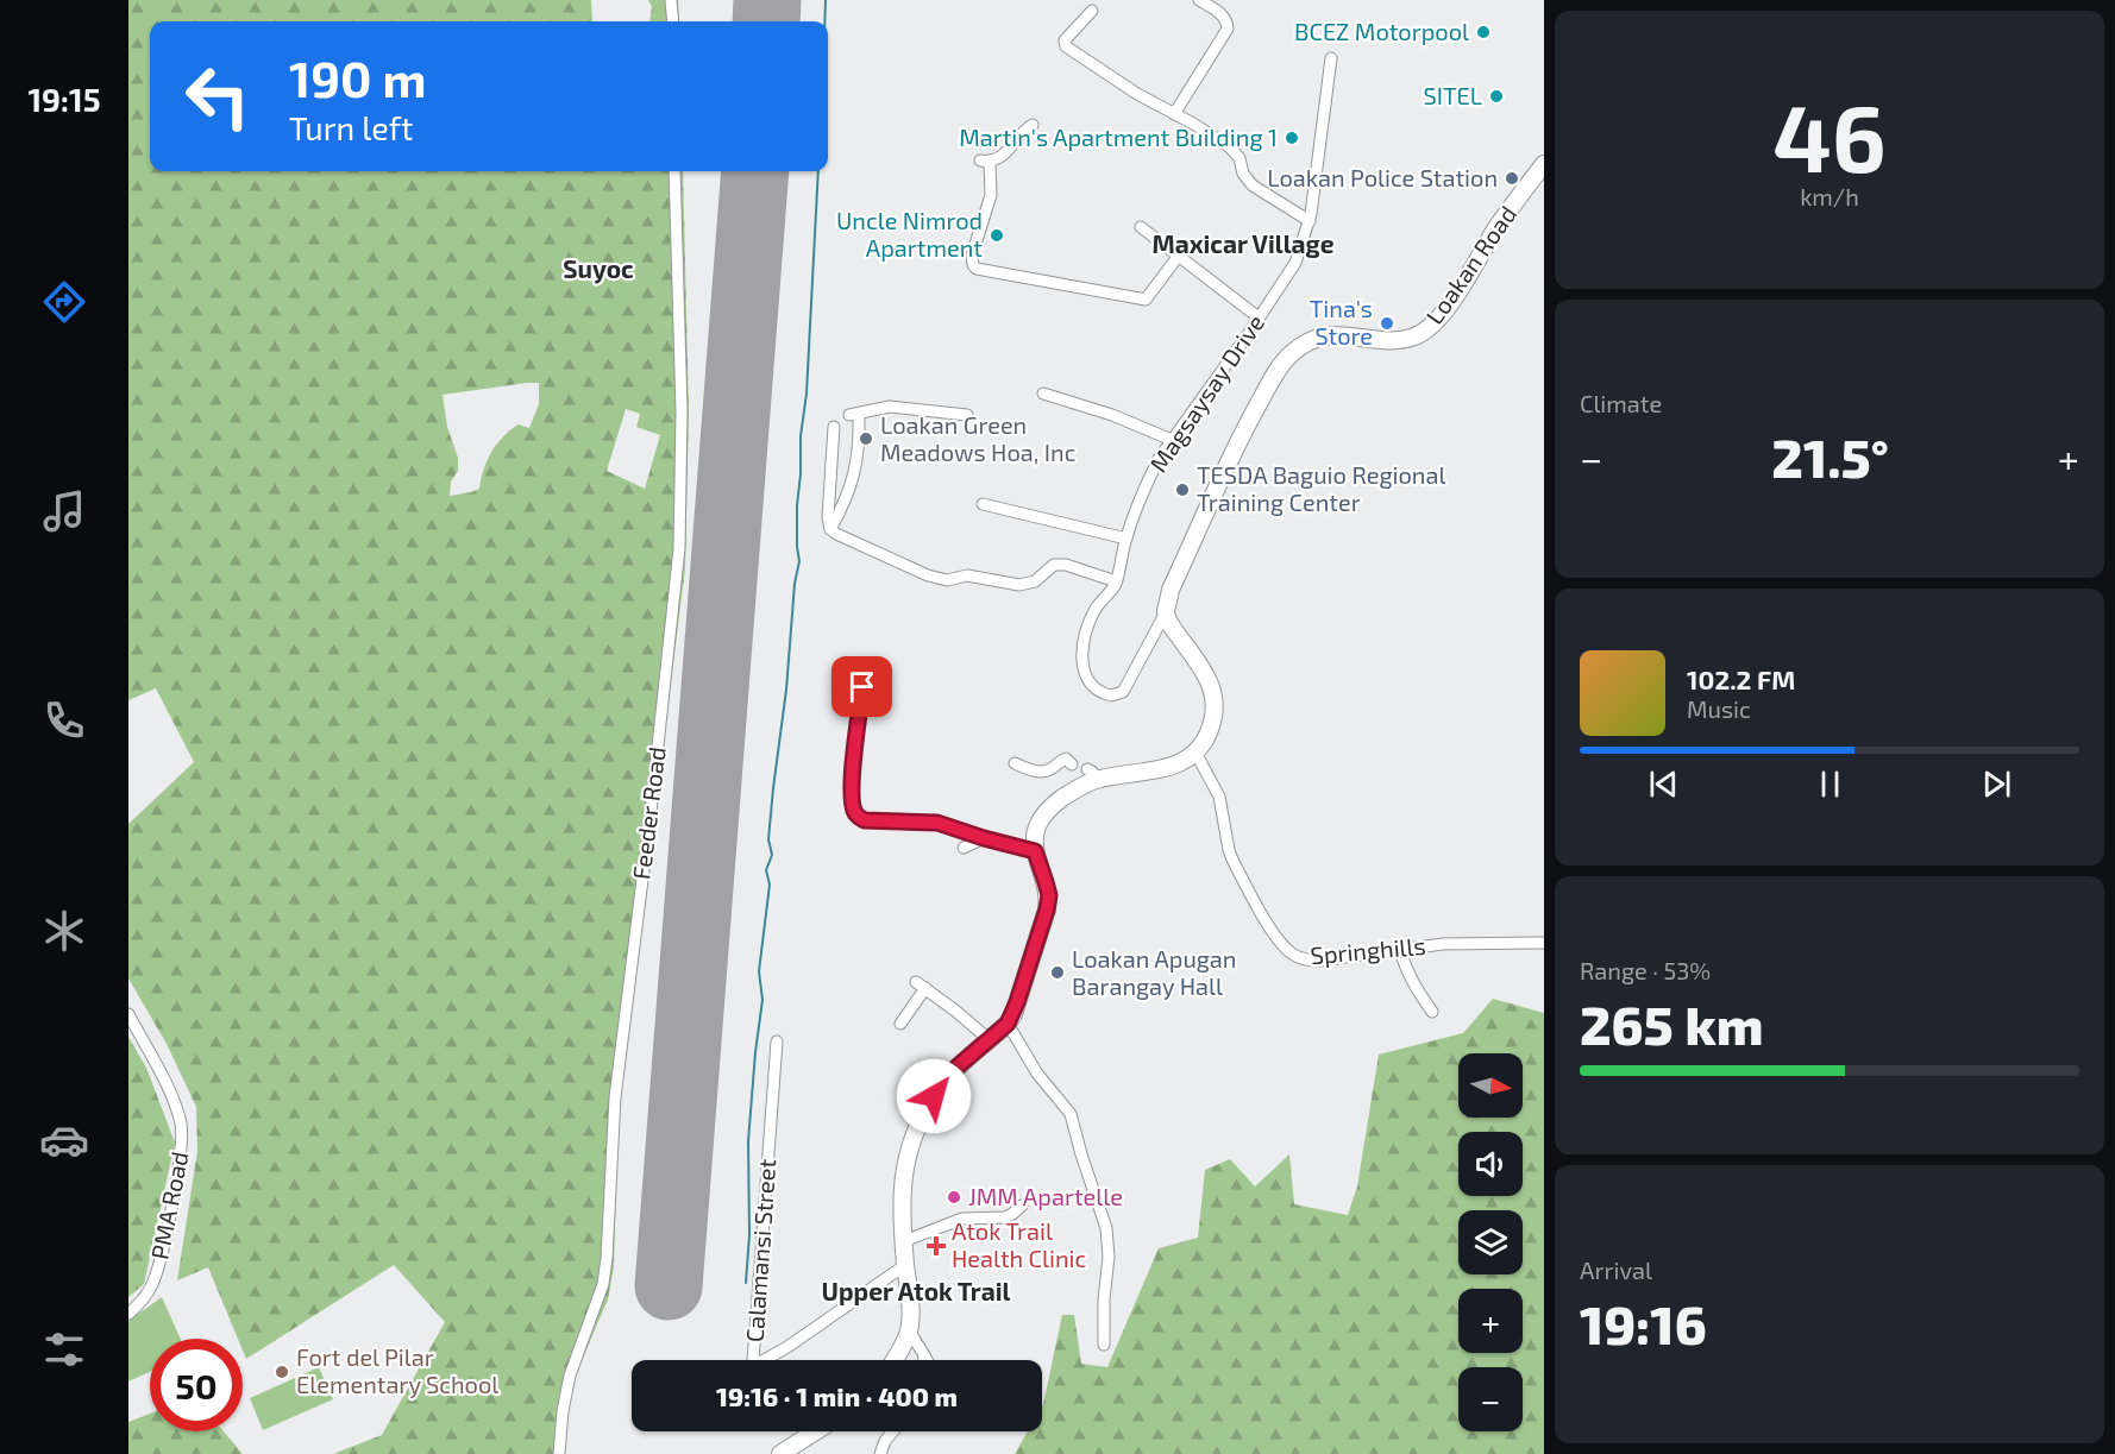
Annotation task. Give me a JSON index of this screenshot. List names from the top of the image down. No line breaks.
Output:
{"streets":{"main road":["Loakan Road"],"street":["Magsaysay Drive","Feeder Road","Springhills","PMA Road","Calamansi Street"]},"crossings":[["Loakan Road","Magsaysay Drive"]],"districts":["Maxicar Village","Suyoc","Upper Atok Trail"],"places":{"other":["BCEZ Motorpool","SITEL","Martin's Apartment Building 1","Loakan Police Station","Uncle Nimrod Apartment","Tina's Store","Loakan Green Meadows Hoa, Inc","TESDA Baguio Regional Training Center","Loakan Apugan Barangay Hall","JMM Apartelle","Fort del Pilar Elementary School"],"health":["Atok Trail Health Clinic"]},"north":"right","page":{"tabs":"19:15","tile":[["46","km/h"],"Climate",["Range · 53%","265 km"],["Arrival","19:16"]],"turn":["190 m","Turn left"],"heat":["−","21.5°","+"],"song":["102.2 FM","Music"],"map_buttons":["+","−"],"limit":"50","trip":"19:16 · 1 min · 400 m"}}
